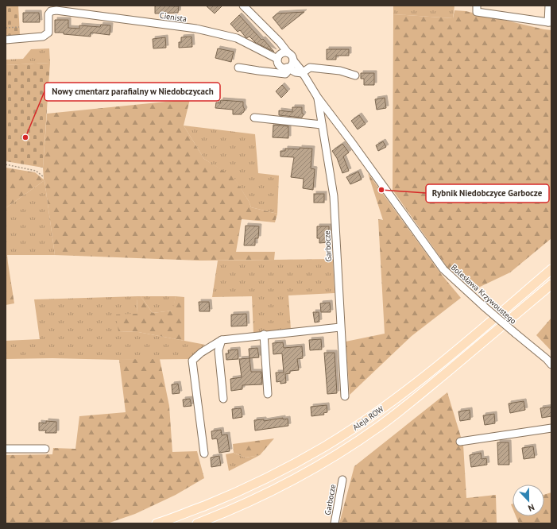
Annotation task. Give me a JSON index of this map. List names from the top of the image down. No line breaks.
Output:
{"streets":{"main road":["Aleja ROW"],"street":["Cienista","Garbocze","Bolesława Krzywoustego"]},"crossings":[["Cienista","Bolesława Krzywoustego"],["Garbocze","Bolesława Krzywoustego"]],"places":["Nowy cmentarz parafialny w Niedobczycach","Rybnik Niedobczyce Garbocze"],"north":"bottom"}
